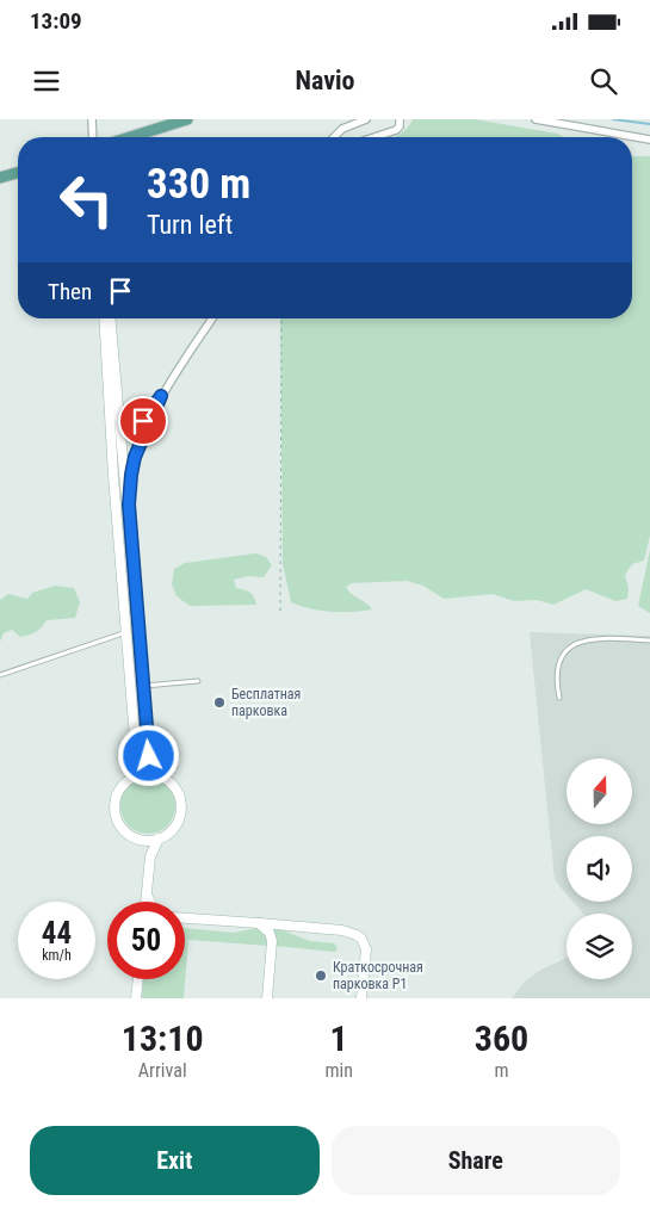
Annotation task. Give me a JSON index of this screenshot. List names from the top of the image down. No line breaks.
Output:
{"places":["Бесплатная парковка","Краткосрочная парковка P1"],"north":"top","page":{"status":"13:09","header":"Navio","turn":["330 m","Turn left"],"then":"Then","speed":"44 km/h","limit":"50","eta":["13:10","Arrival","1","min","360","m"],"buttons":["Exit","Share"]}}
